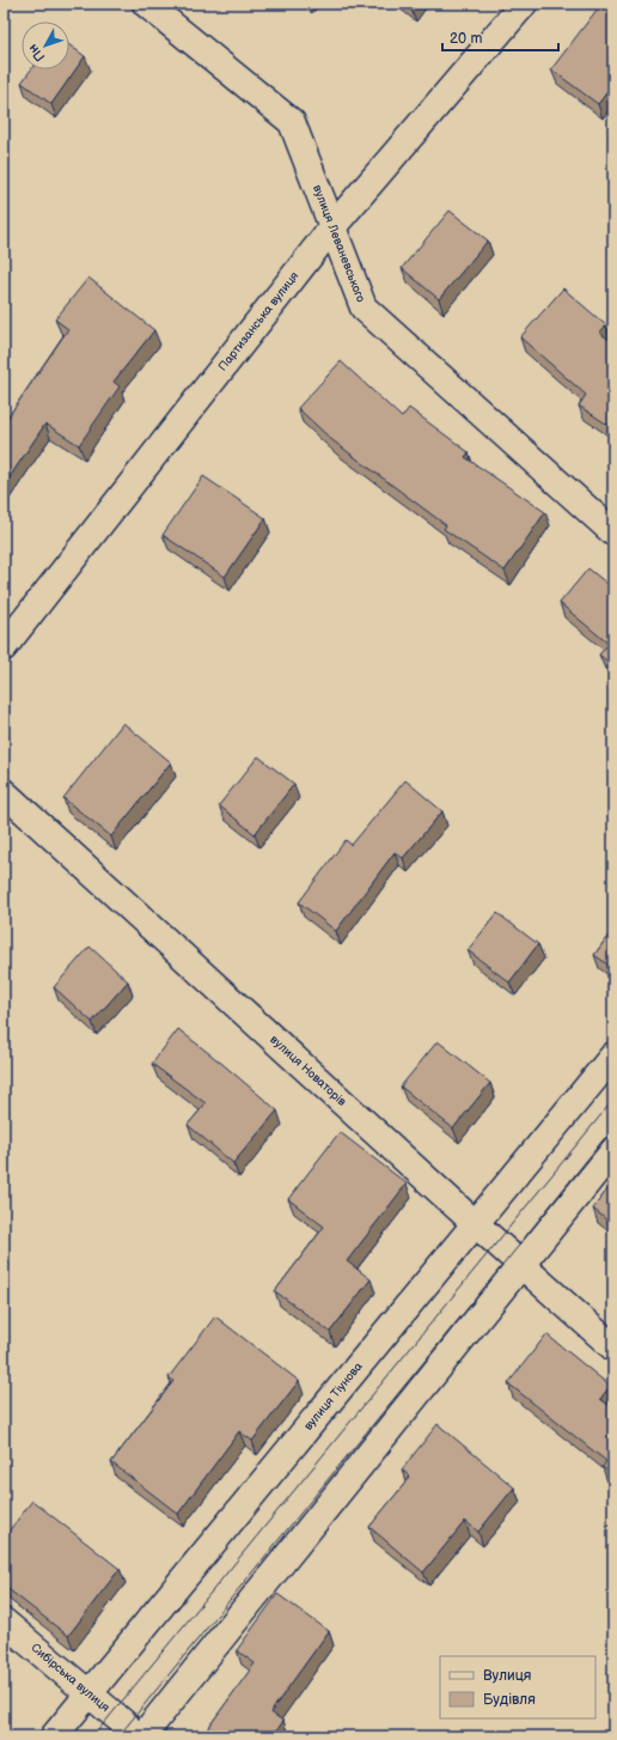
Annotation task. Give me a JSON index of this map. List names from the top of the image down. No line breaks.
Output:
{"streets":{"street":["вулиця Леваневського","Партизанська вулиця","вулиця Новаторів","вулиця Тіунова","Сибірська вулиця"]},"crossings":[["вулиця Леваневського","Партизанська вулиця"],["вулиця Новаторів","вулиця Тіунова"],["вулиця Тіунова","Сибірська вулиця"]],"legend":["Вулиця","Будівля"],"scale_bar":"20 m","north":"bottom left"}
